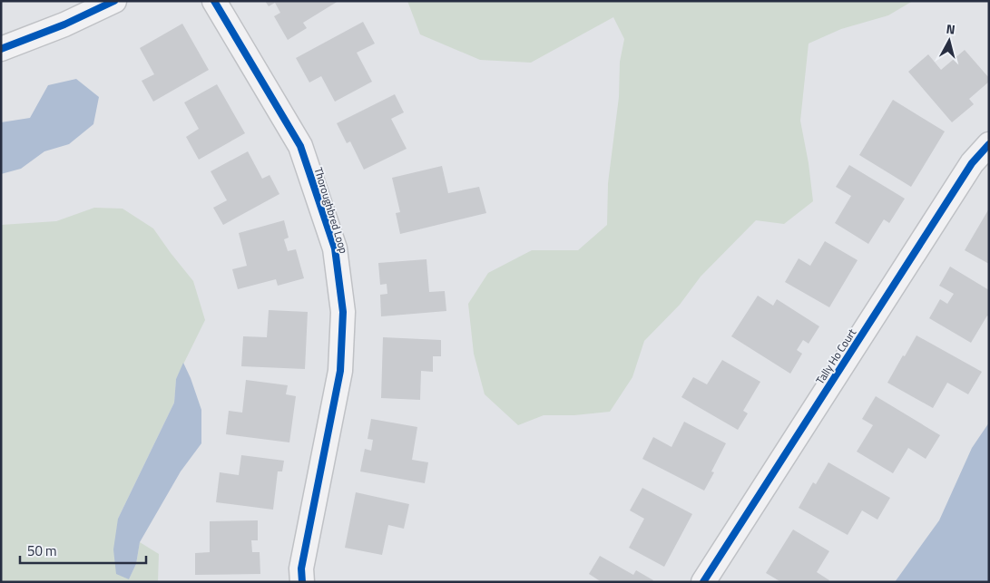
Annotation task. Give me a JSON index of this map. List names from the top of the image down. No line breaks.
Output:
{"streets":{"street":["Thoroughbred Loop","Tally Ho Court"]},"scale_bar":"50 m","north":"top"}
